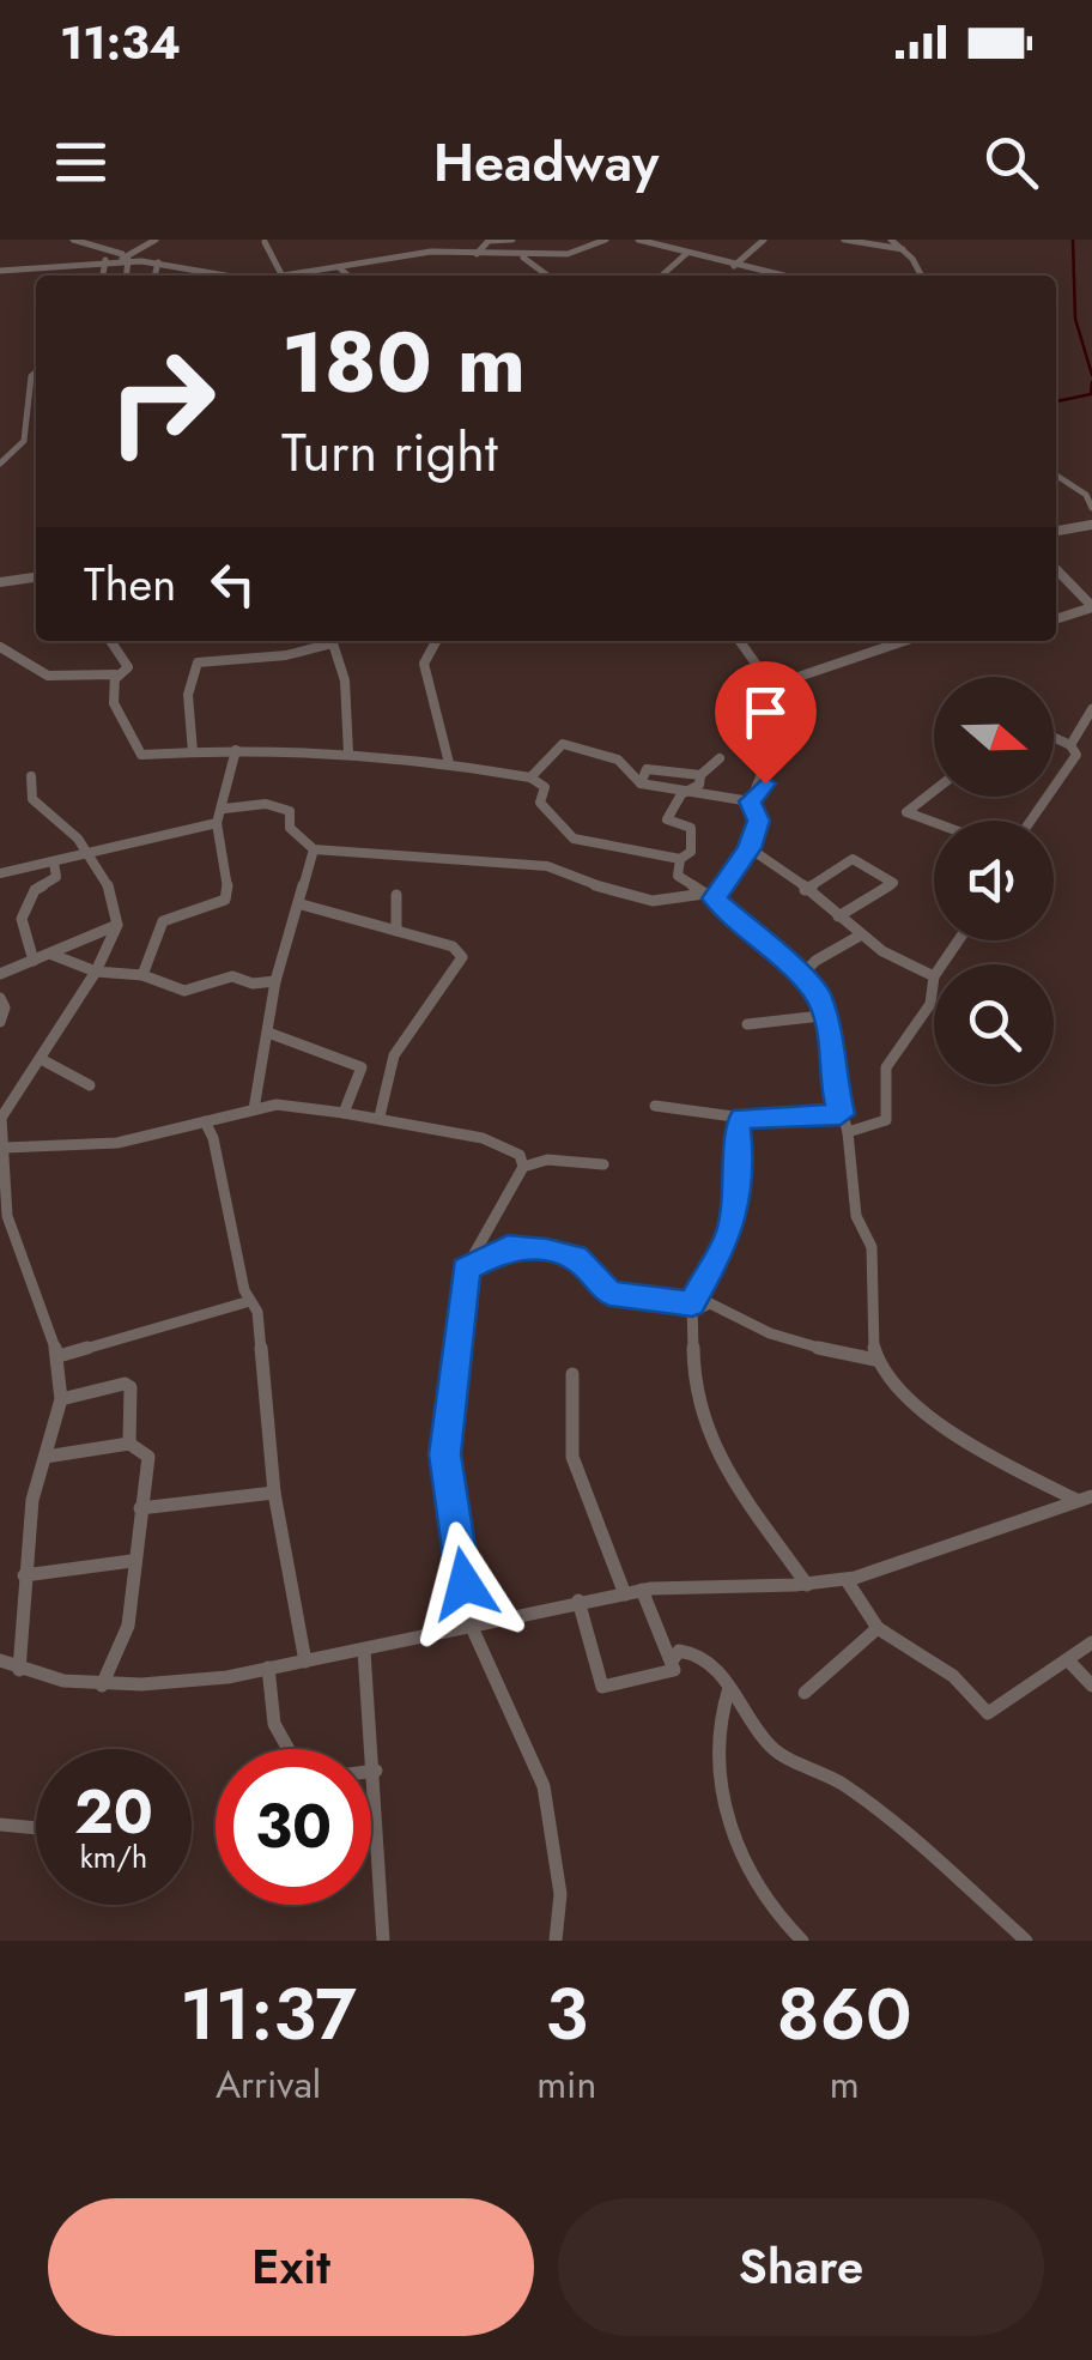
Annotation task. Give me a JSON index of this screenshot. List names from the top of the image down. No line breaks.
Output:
{"north":"right","page":{"status":"11:34","header":"Headway","turn":["180 m","Turn right"],"then":"Then","speed":"20 km/h","limit":"30","eta":["11:37","Arrival","3","min","860","m"],"buttons":["Exit","Share"]}}
